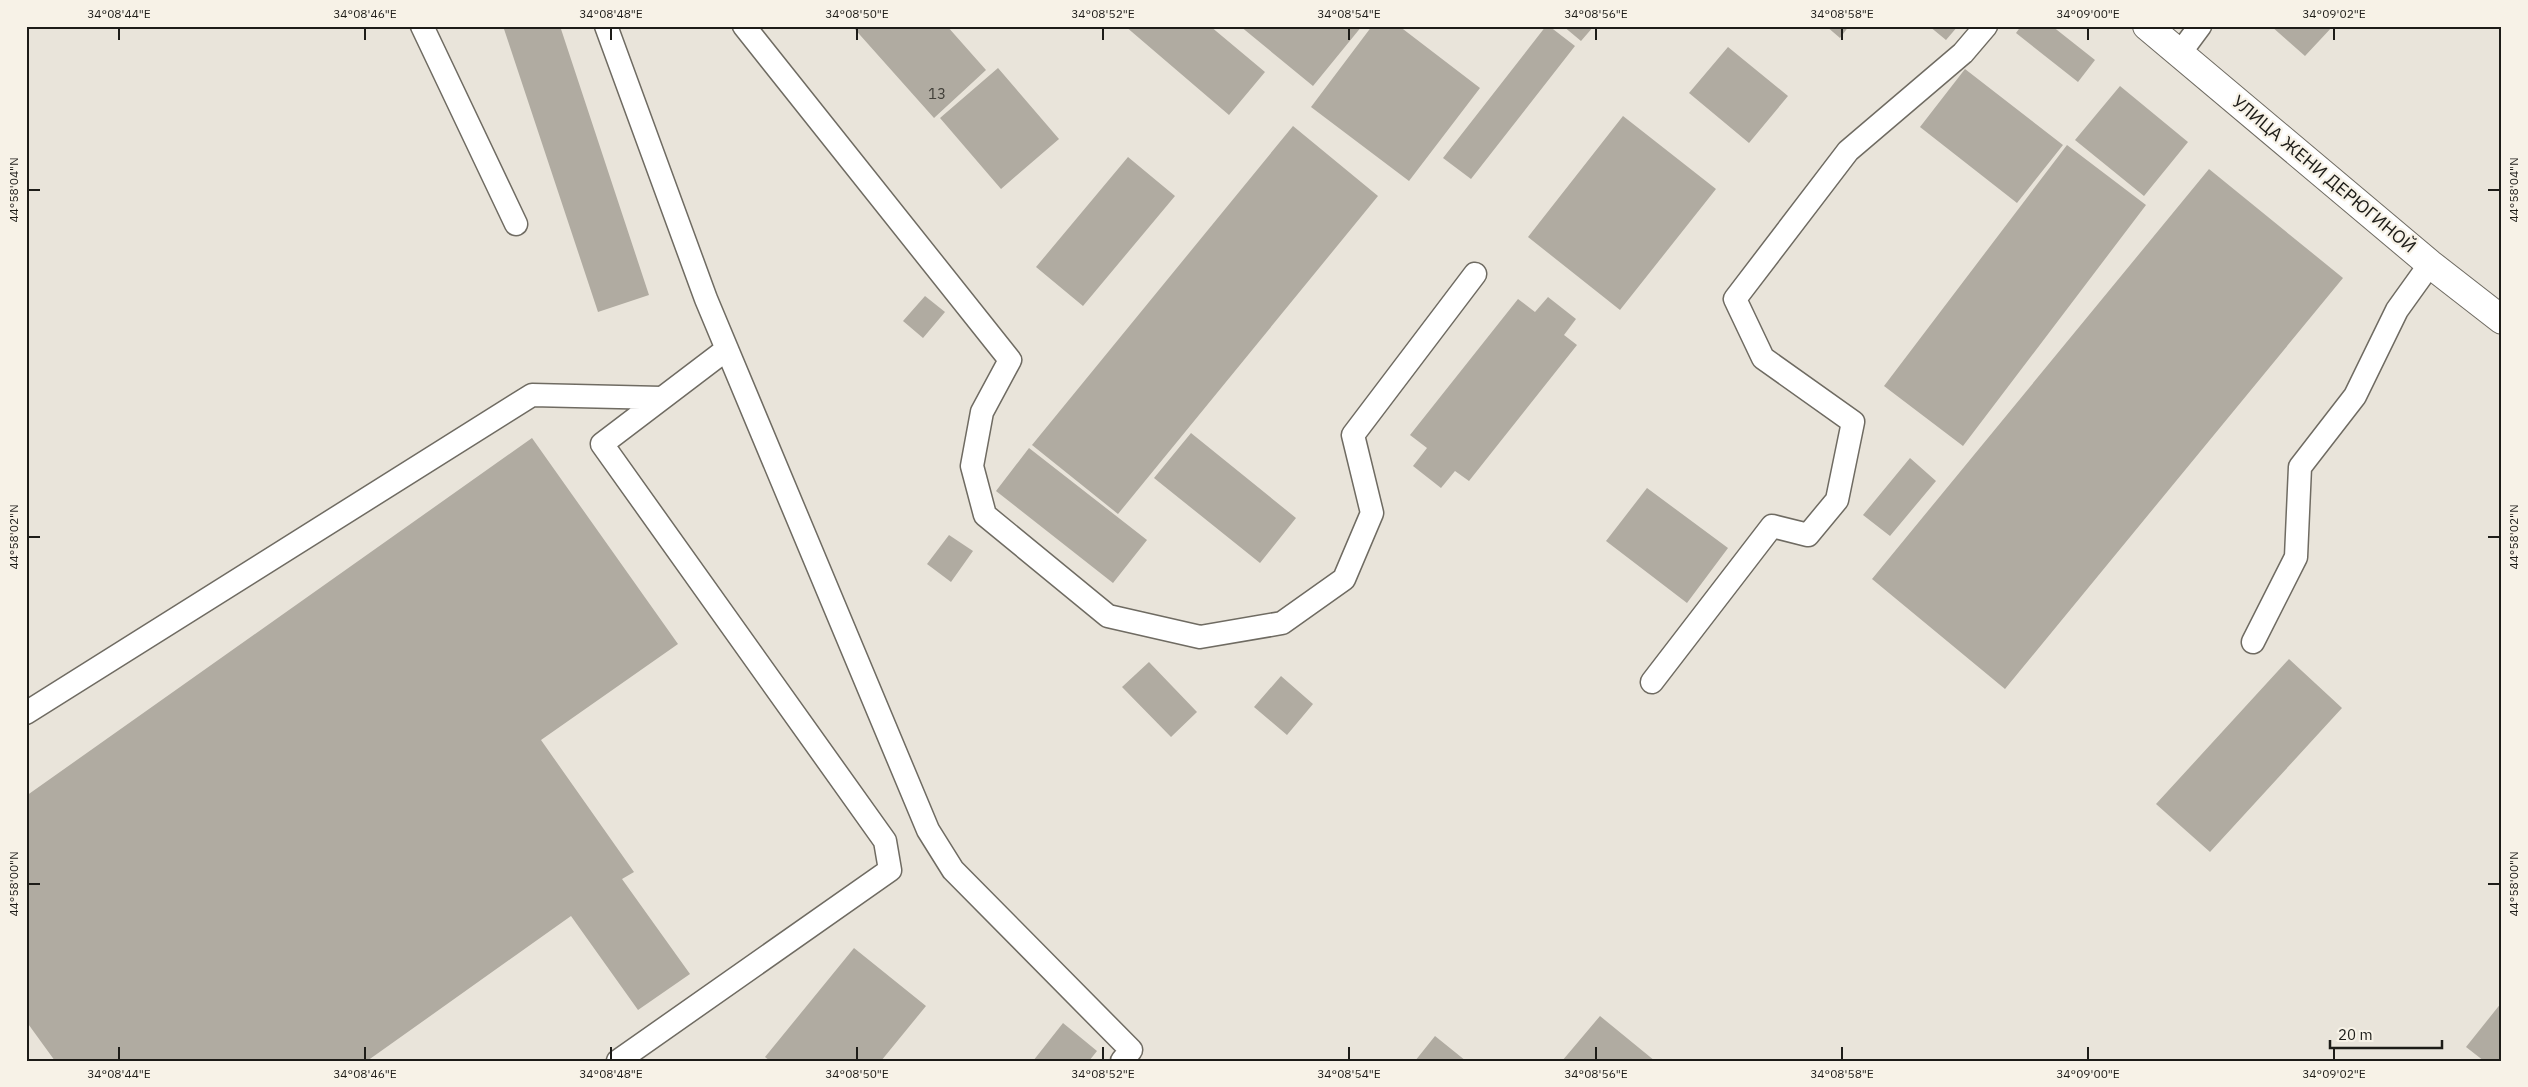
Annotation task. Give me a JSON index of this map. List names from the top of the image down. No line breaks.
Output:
{"streets":{"street":["УЛИЦА ЖЕНИ ДЕРЮГИНОЙ"]},"house_numbers":["13"],"scale_bar":"20 m","coordinates":["34°08'44\"E","34°08'46\"E","34°08'48\"E","34°08'50\"E","34°08'52\"E","34°08'54\"E","34°08'56\"E","34°08'58\"E","34°09'00\"E","34°09'02\"E","44°58'04\"N","44°58'02\"N","44°58'00\"N"]}
